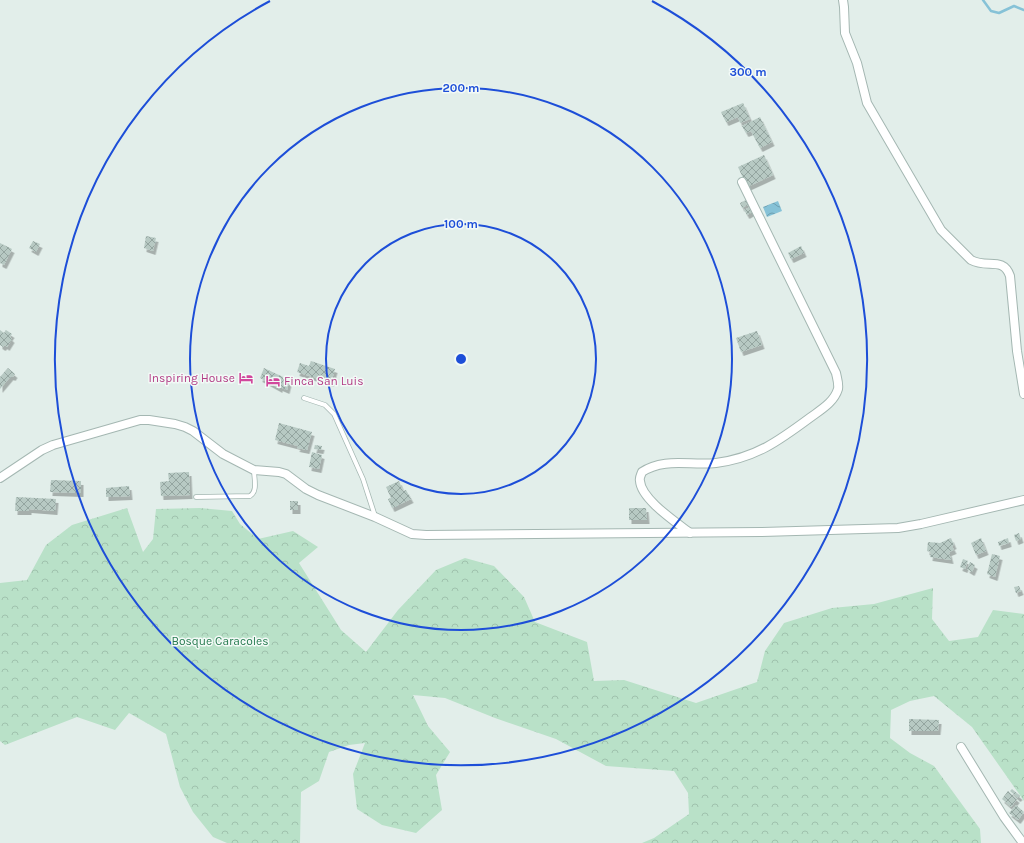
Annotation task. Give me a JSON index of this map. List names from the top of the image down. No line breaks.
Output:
{"parks":["Bosque Caracoles"],"places":{"hotel":["Inspiring House","Finca San Luis"]},"rings":["300 m","200 m","100 m"]}
